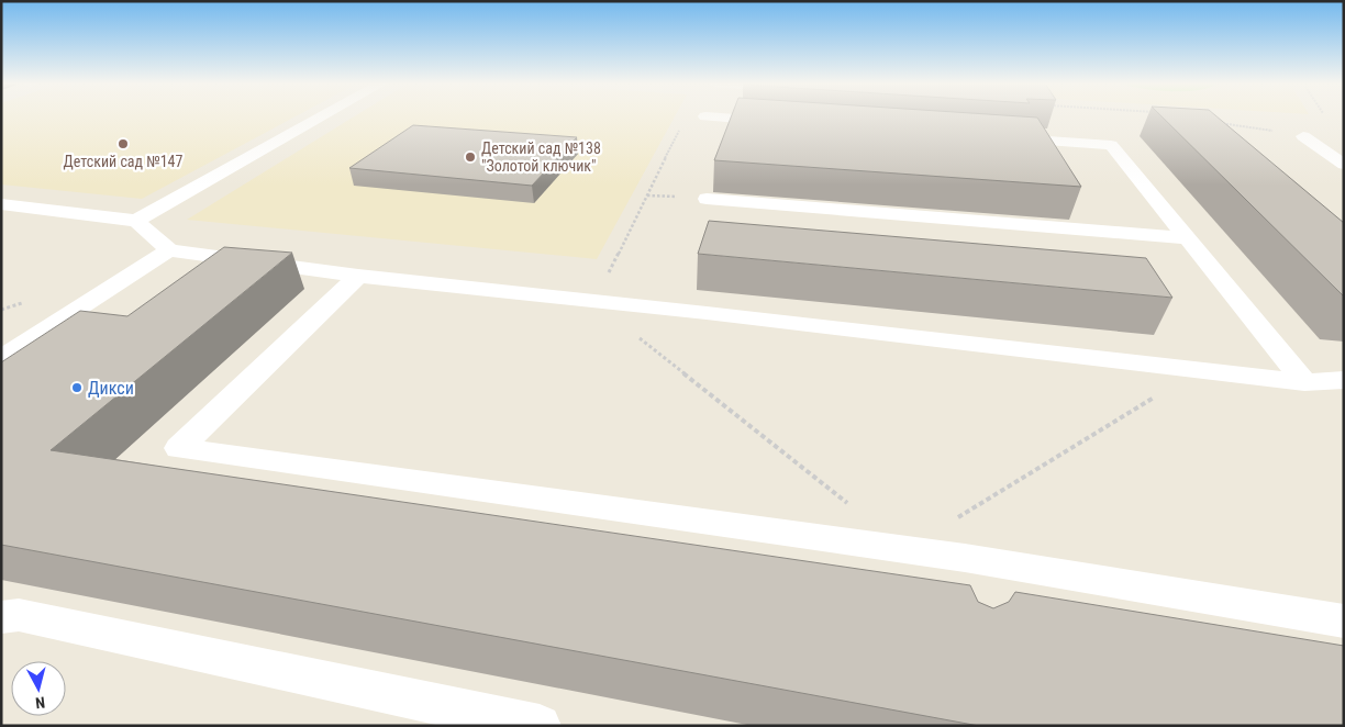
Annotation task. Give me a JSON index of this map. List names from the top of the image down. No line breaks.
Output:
{"places":["Детский сад №147","Детский сад №138 \"Золотой ключик\"","Дикси"],"north":"bottom"}
